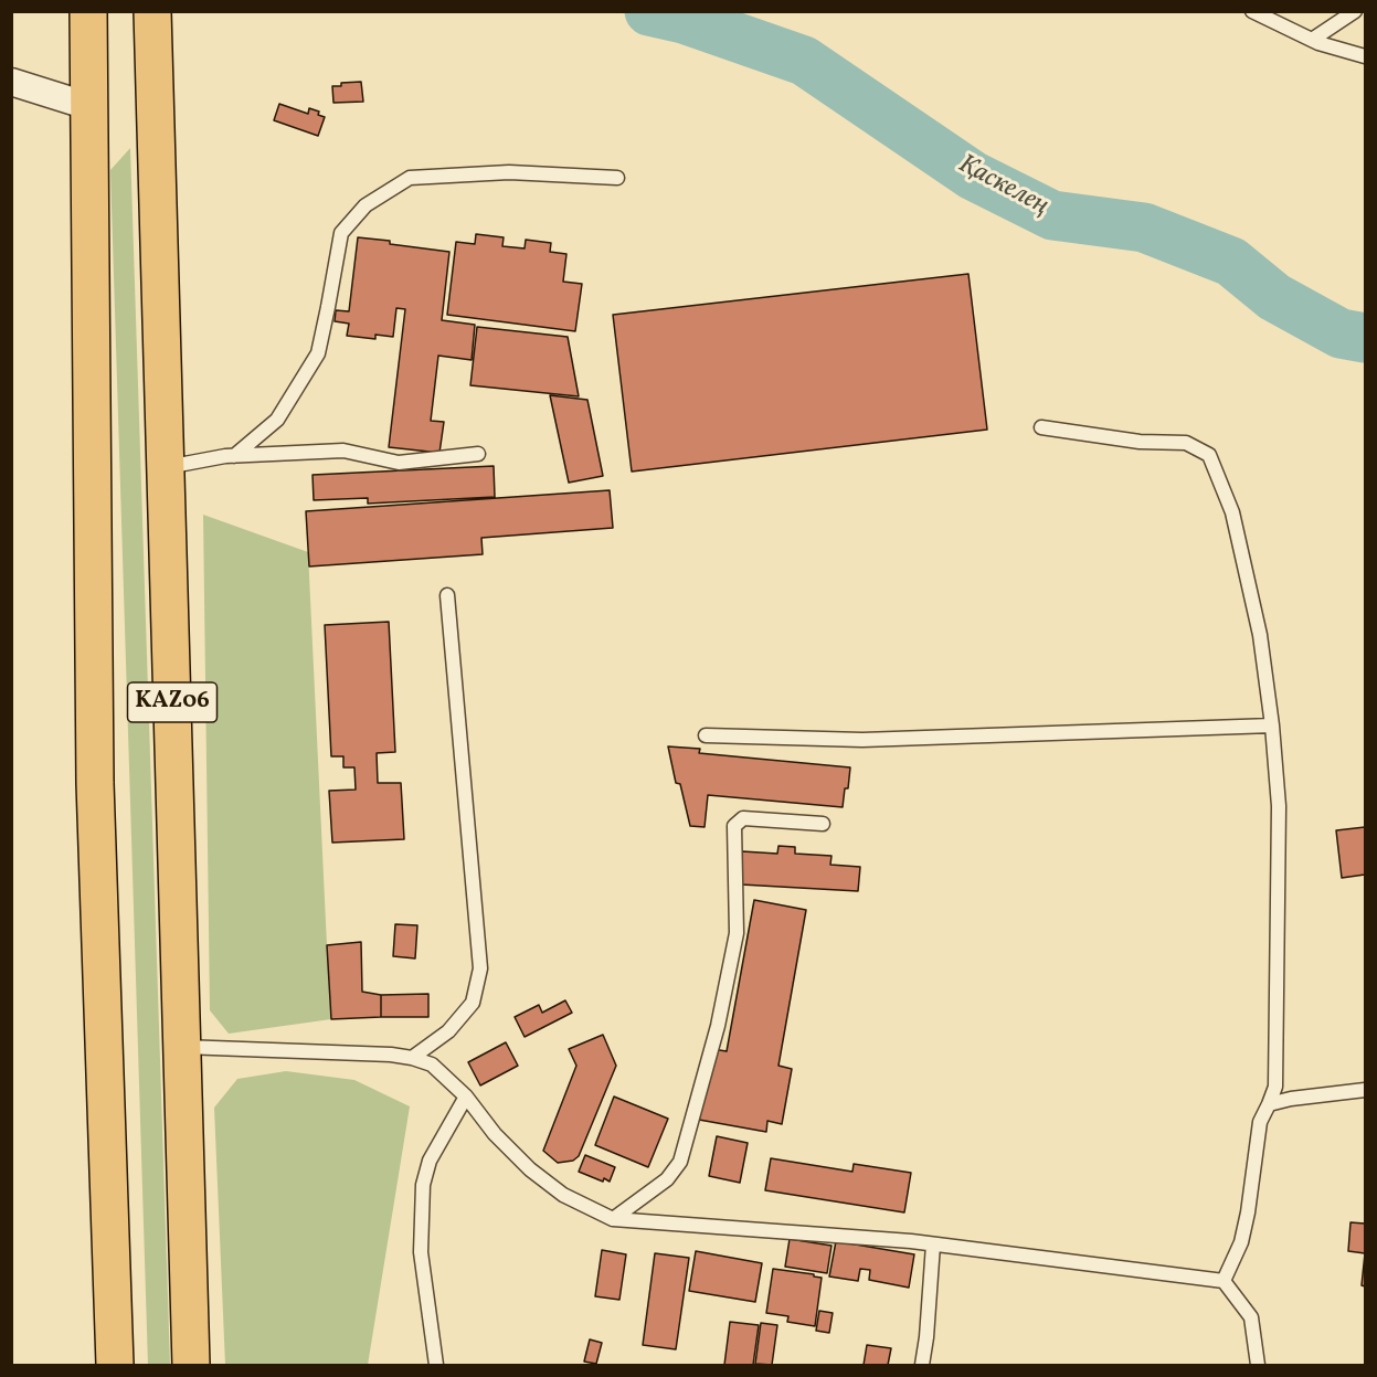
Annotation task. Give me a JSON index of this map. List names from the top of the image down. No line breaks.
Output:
{"streets":{"highway":["KАZ06"]},"water":["Қаскелең"]}
